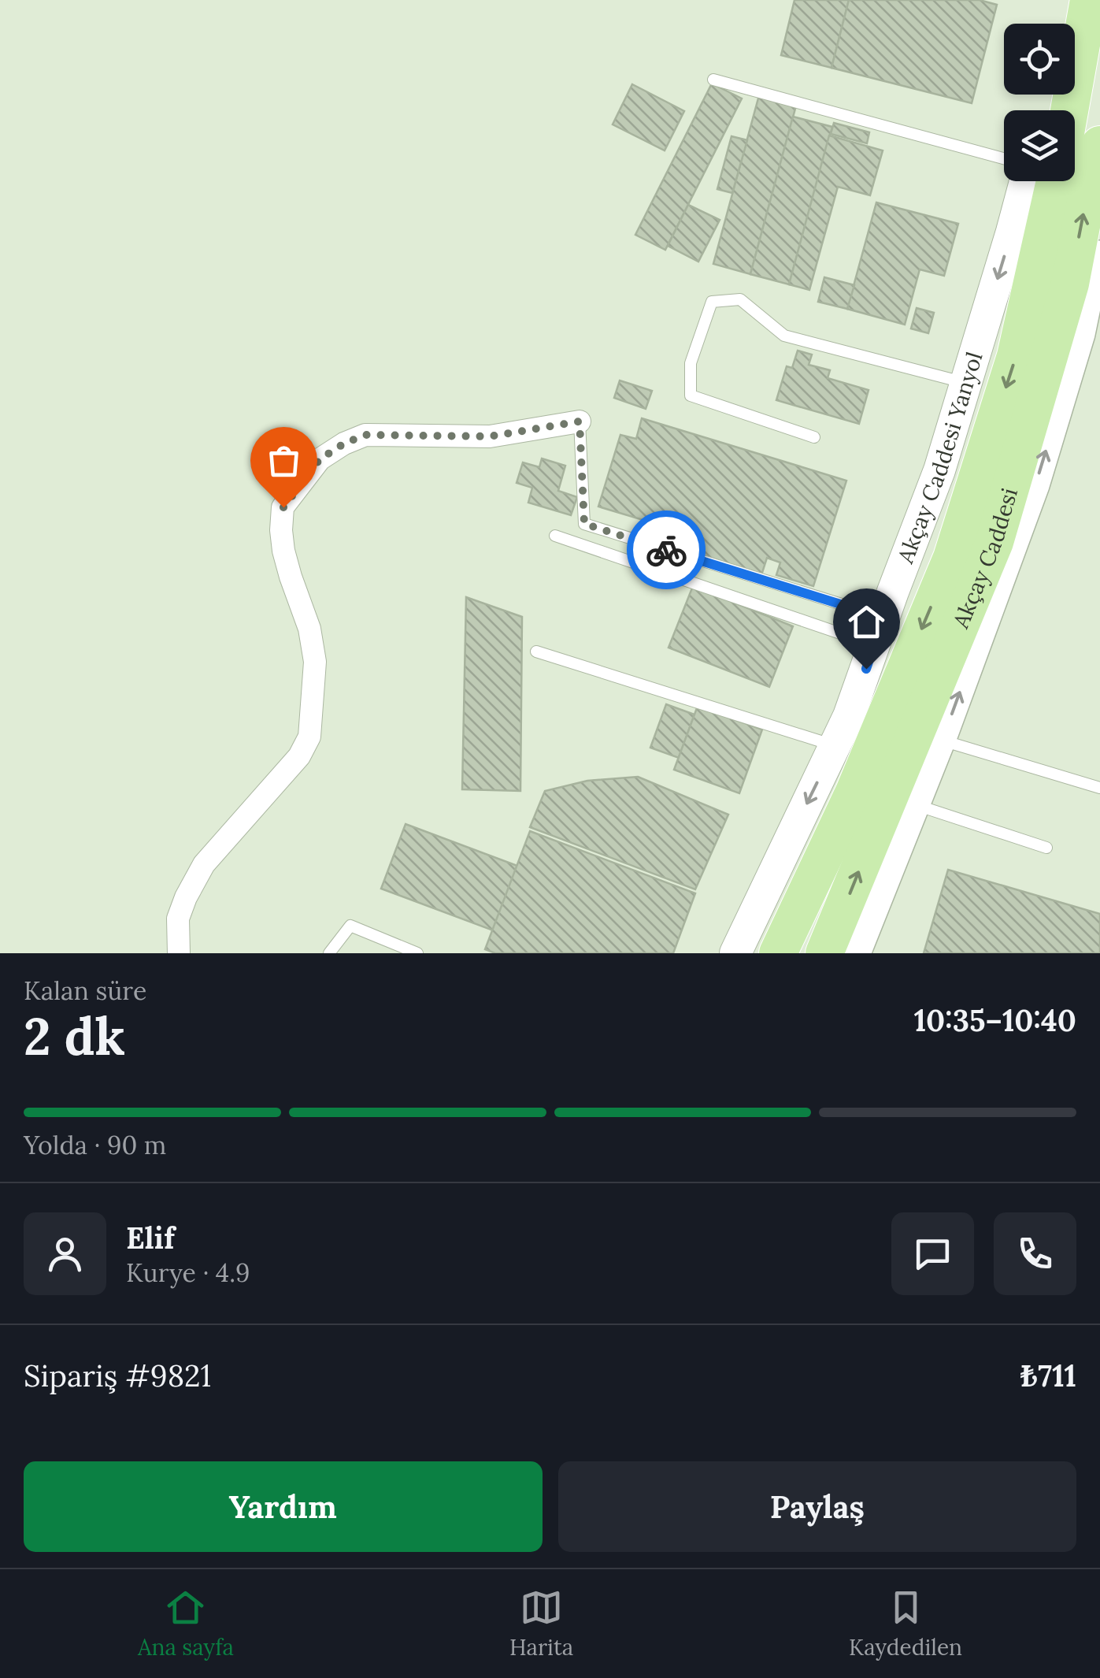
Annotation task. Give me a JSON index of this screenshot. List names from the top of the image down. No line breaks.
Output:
{"streets":{"highway":["Akçay Caddesi"],"main road":["Akçay Caddesi Yanyol"]},"one_way":["Akçay Caddesi Yanyol"],"page":{"heading":["2 dk","Kalan süre","10:35–10:40"],"panel":["Elif","Kurye · 4.9","Sipariş #9821","₺711"],"bar":"Yolda · 90 m","buttons":["Yardım","Paylaş"],"tabs":["Ana sayfa","Harita","Kaydedilen"]}}
